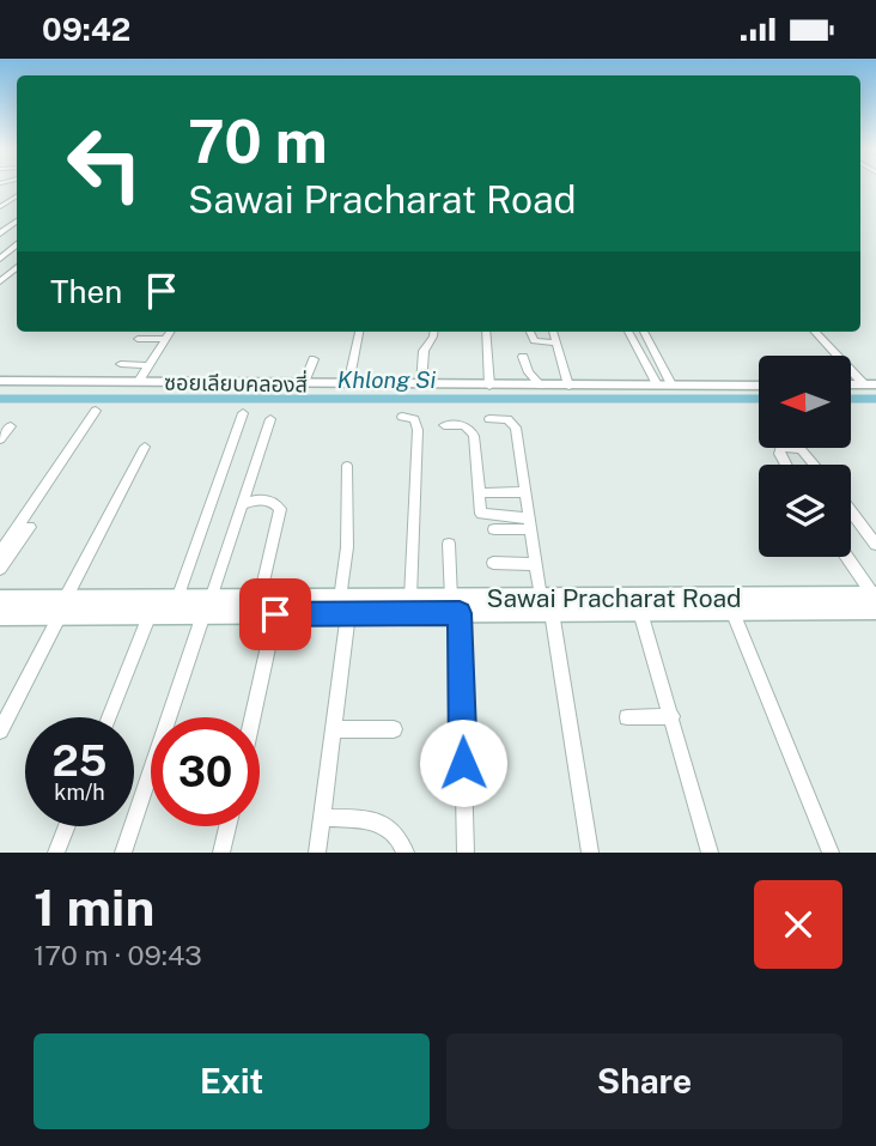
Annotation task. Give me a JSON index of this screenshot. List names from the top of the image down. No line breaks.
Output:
{"streets":{"main road":["Sawai Pracharat Road"],"street":["ซอยเลียบคลองสี่"]},"water":["Khlong Si"],"north":"left","page":{"status":"09:42","turn":["70 m","Sawai Pracharat Road"],"then":"Then","speed":"25 km/h","limit":"30","heading":["1 min","170 m · 09:43"],"buttons":["Exit","Share"]}}
